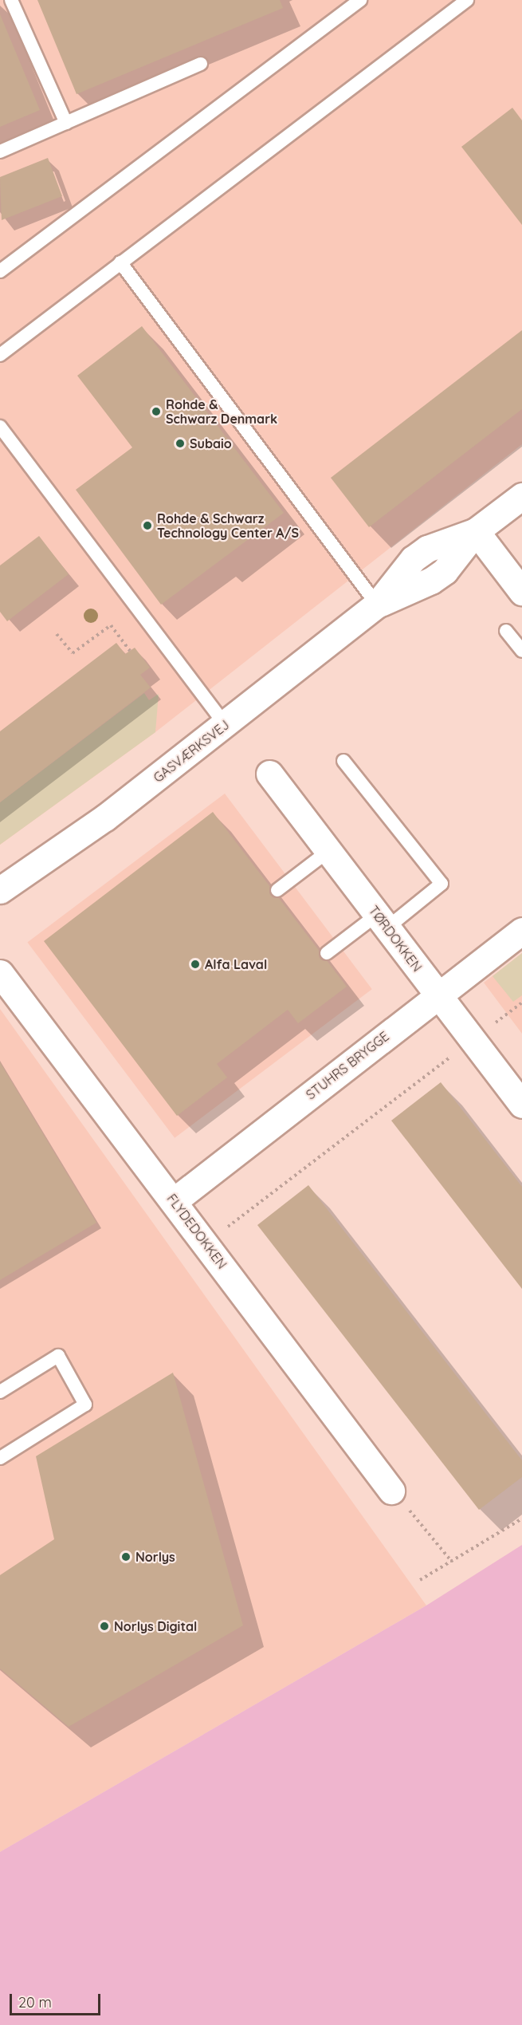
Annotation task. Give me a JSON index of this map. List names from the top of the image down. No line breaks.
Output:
{"streets":{"street":["GASVÆRKSVEJ","TØRDOKKEN","STUHRS BRYGGE","FLYDEDOKKEN"]},"crossings":[["TØRDOKKEN","STUHRS BRYGGE"],["STUHRS BRYGGE","FLYDEDOKKEN"]],"places":["Rohde & Schwarz Denmark","Subaio","Rohde & Schwarz Technology Center A/S","Alfa Laval","Norlys","Norlys Digital"],"scale_bar":"20 m"}
